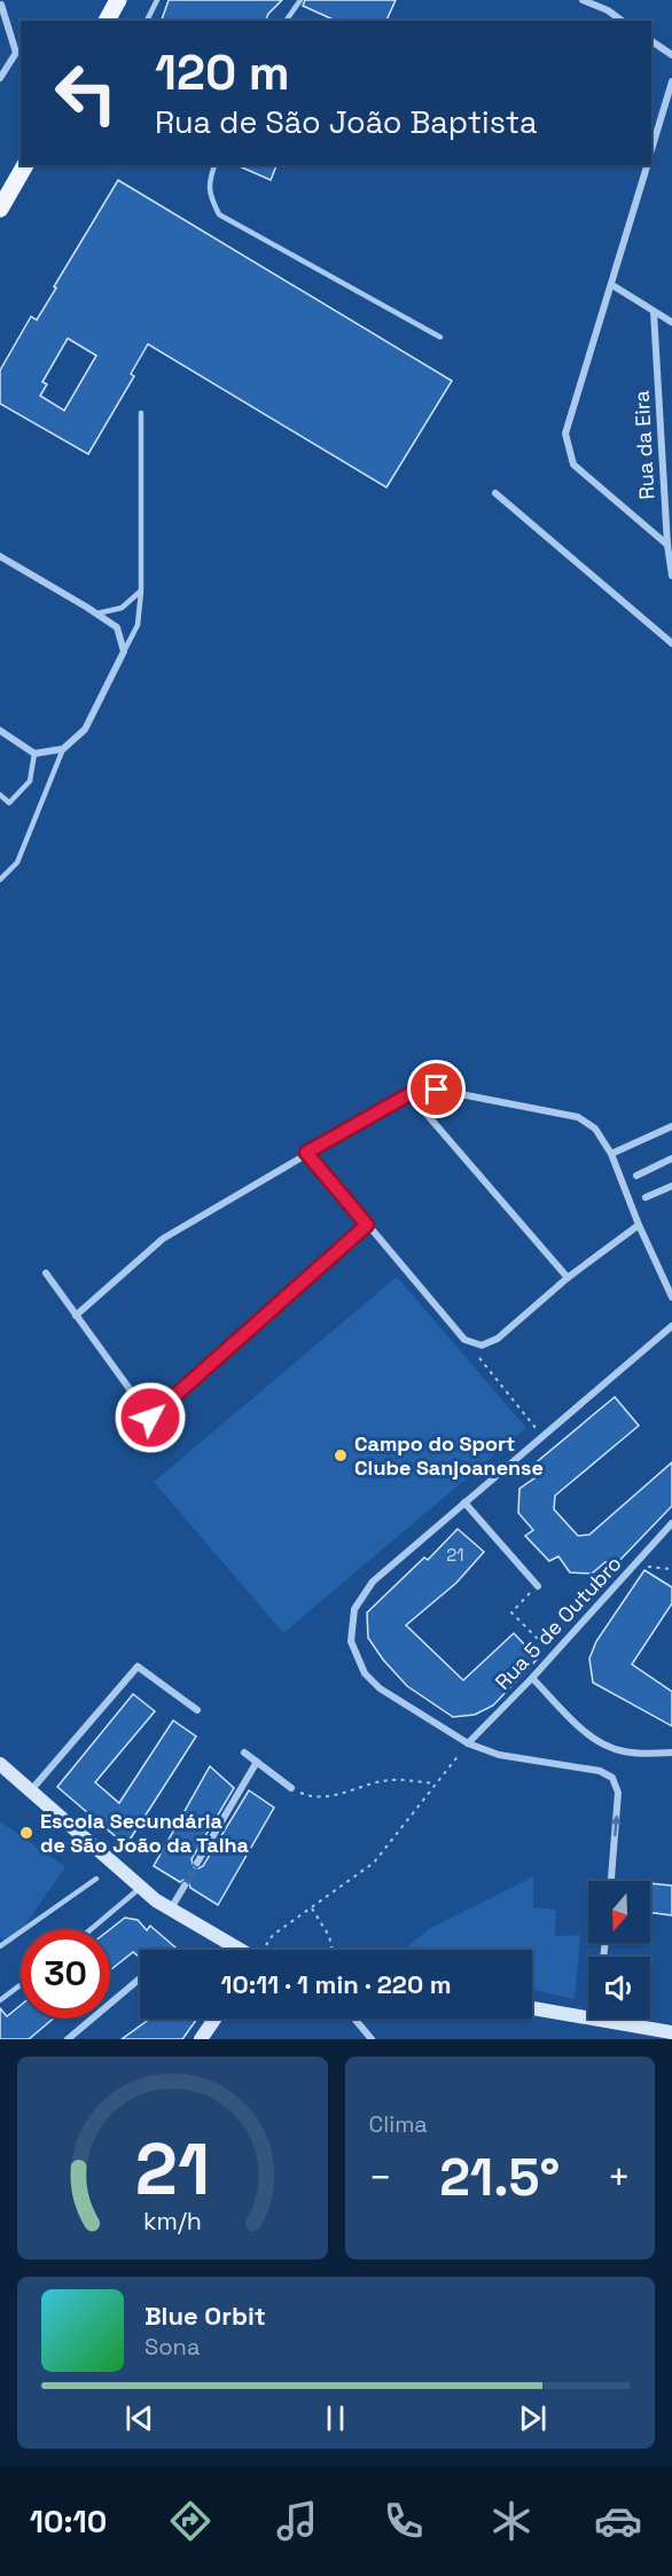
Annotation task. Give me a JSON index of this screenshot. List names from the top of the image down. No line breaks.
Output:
{"streets":{"street":["Rua da Eira","Rua 5 de Outubro"]},"places":["Campo do Sport Clube Sanjoanense","Escola Secundária de São João da Talha"],"house_numbers":["21"],"north":"bottom","page":{"turn":["120 m","Rua de São João Baptista"],"limit":"30","trip":"10:11 · 1 min · 220 m","tile":"Clima","heat":["−","21.5°","+"],"song":["Blue Orbit","Sona"],"tabs":"10:10","gauge":["21","km/h"]}}
